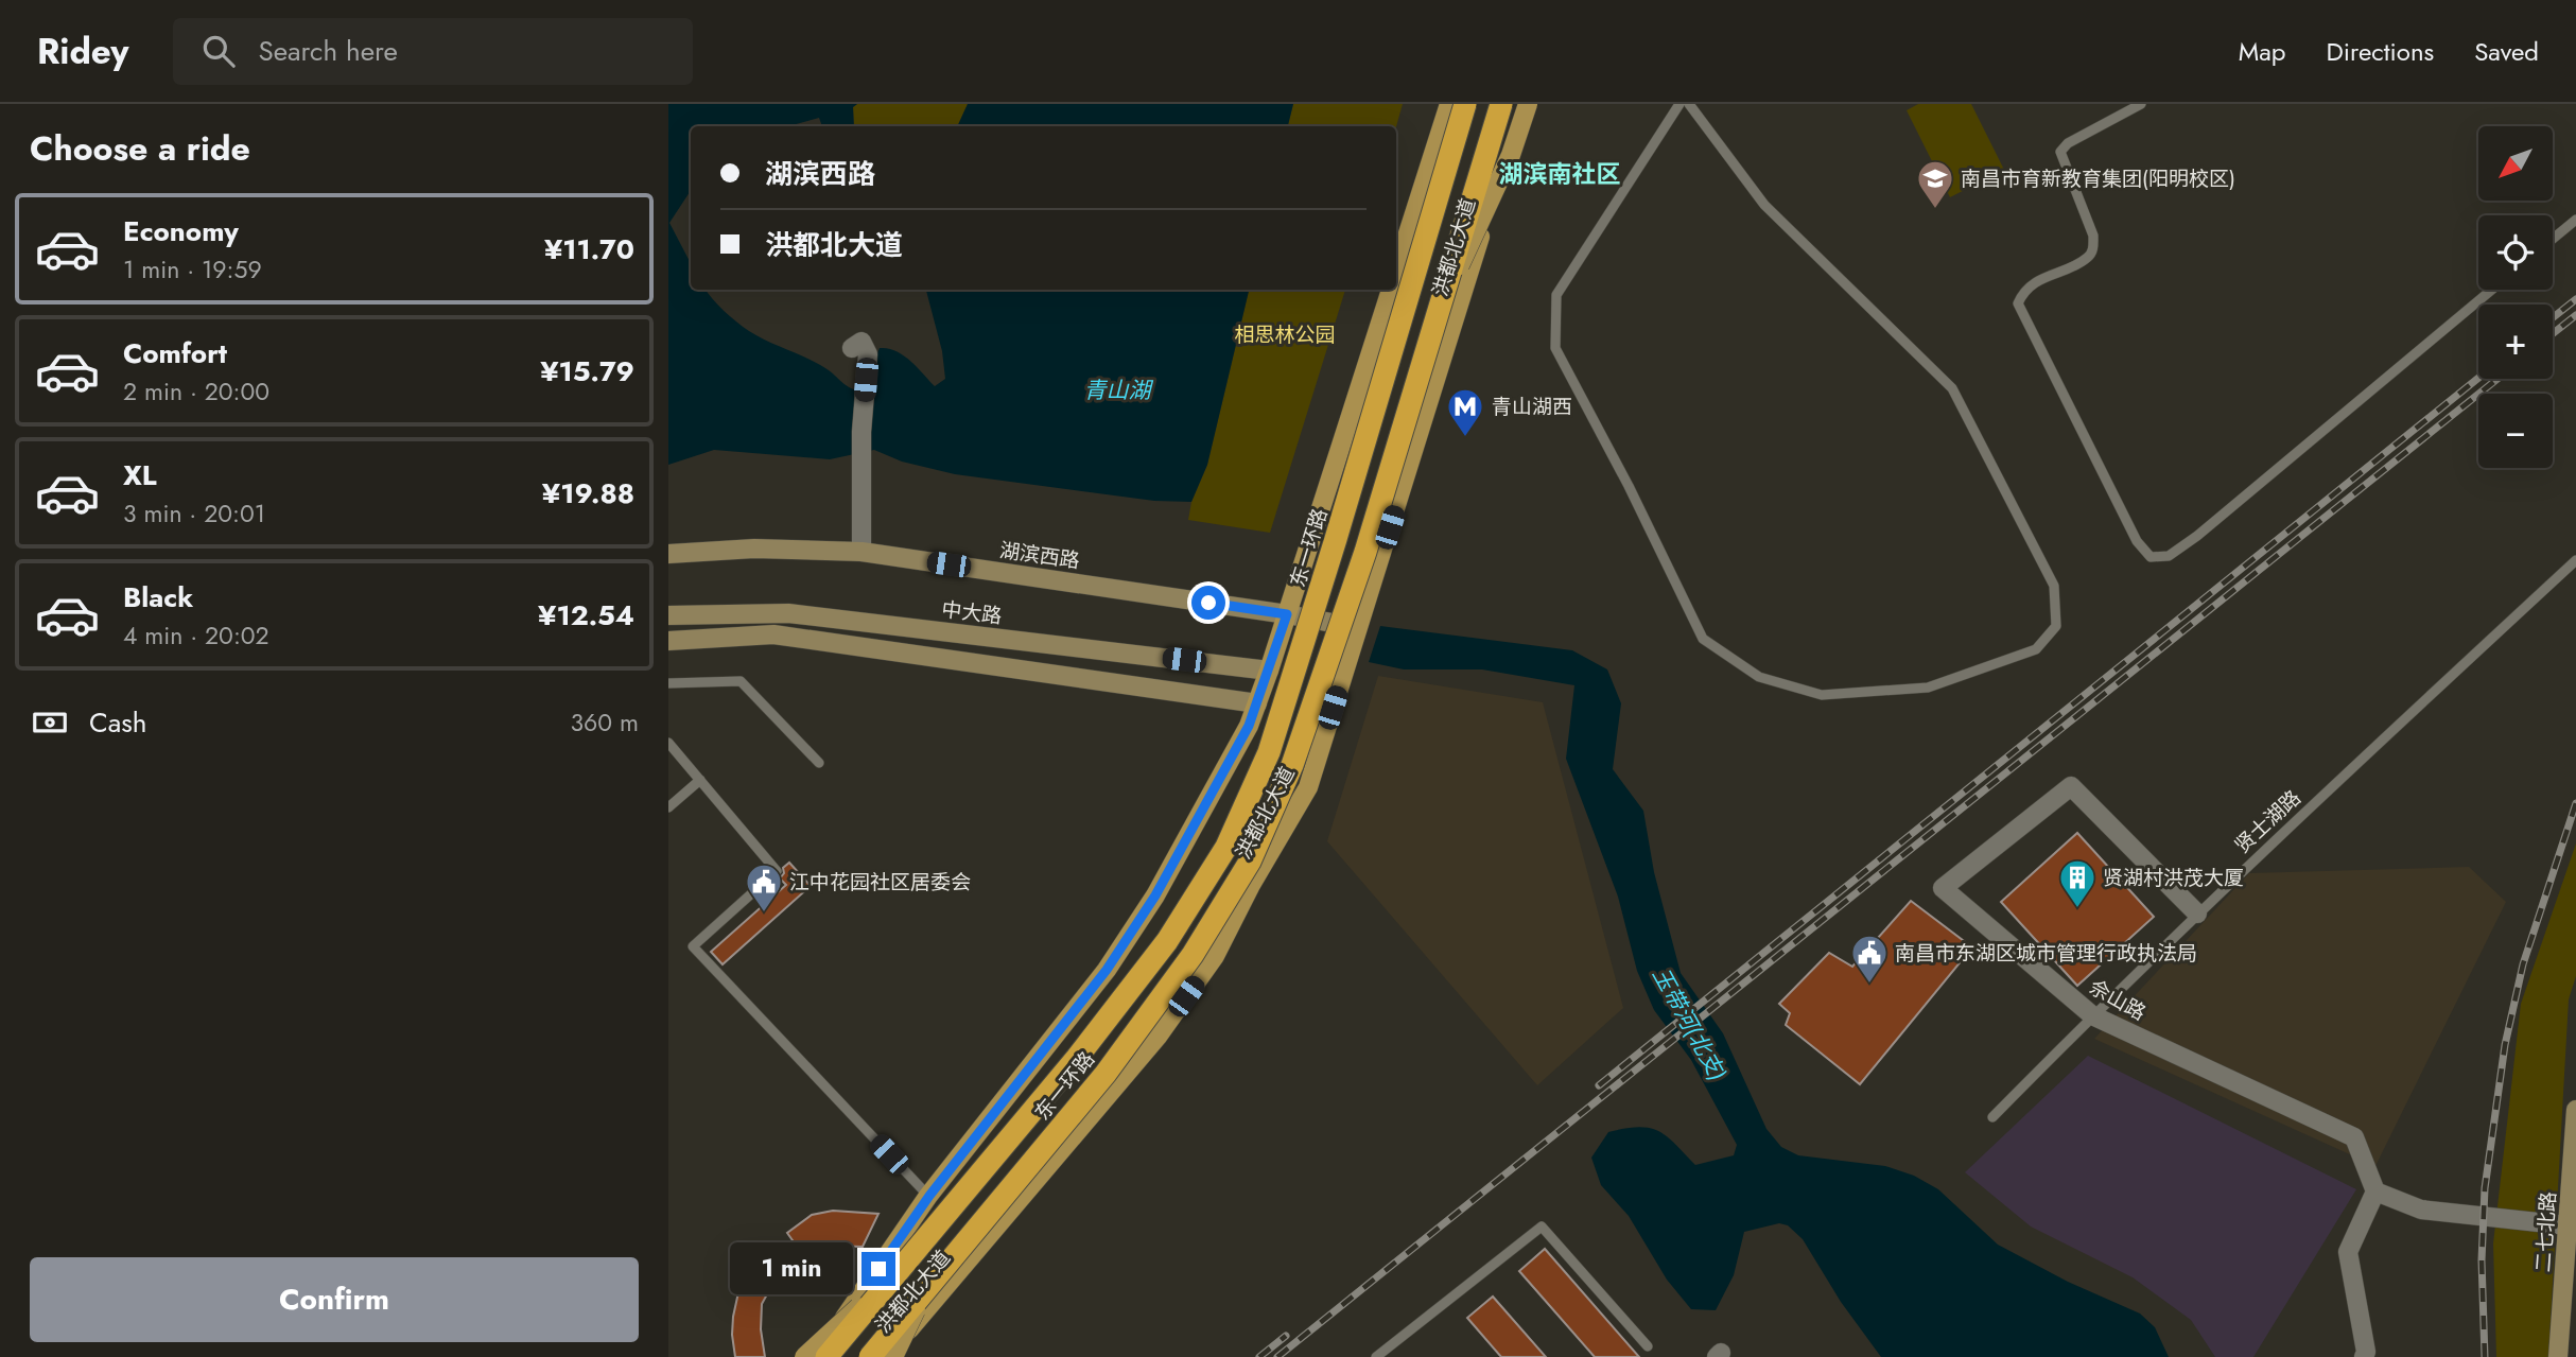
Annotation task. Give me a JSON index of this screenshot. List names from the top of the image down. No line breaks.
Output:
{"streets":{"highway":["东一环路"],"main road":["洪都北大道","湖滨西路","中大路","二七北路"],"street":["佘山路"],"lane":["贤士湖路"]},"crossings":[["洪都北大道","湖滨西路"],["洪都北大道","中大路"],["贤士湖路","佘山路"]],"districts":["湖滨南社区"],"water":["青山湖","玉带河(北支)"],"parks":["相思林公园"],"places":{"school or university":["南昌市育新教育集团(阳明校区)"],"metro station":["青山湖西"],"building":["贤湖村洪茂大厦"],"public building":["江中花园社区居委会","南昌市东湖区城市管理行政执法局"]},"north":"bottom left","page":{"header":"Ridey","search":"Search here","nav":["Map","Directions","Saved"],"heading":"Choose a ride","map_buttons":["+","−"],"banner":["湖滨西路","洪都北大道"],"list":[{"name":"Economy","note":"1 min · 19:59","value":"¥11.70"},{"name":"Comfort","note":"2 min · 20:00","value":"¥15.79"},{"name":"XL","note":"3 min · 20:01","value":"¥19.88"},{"name":"Black","note":"4 min · 20:02","value":"¥12.54"}],"pay":["Cash","360 m"],"buttons":"Confirm","bubble":"1 min"}}
